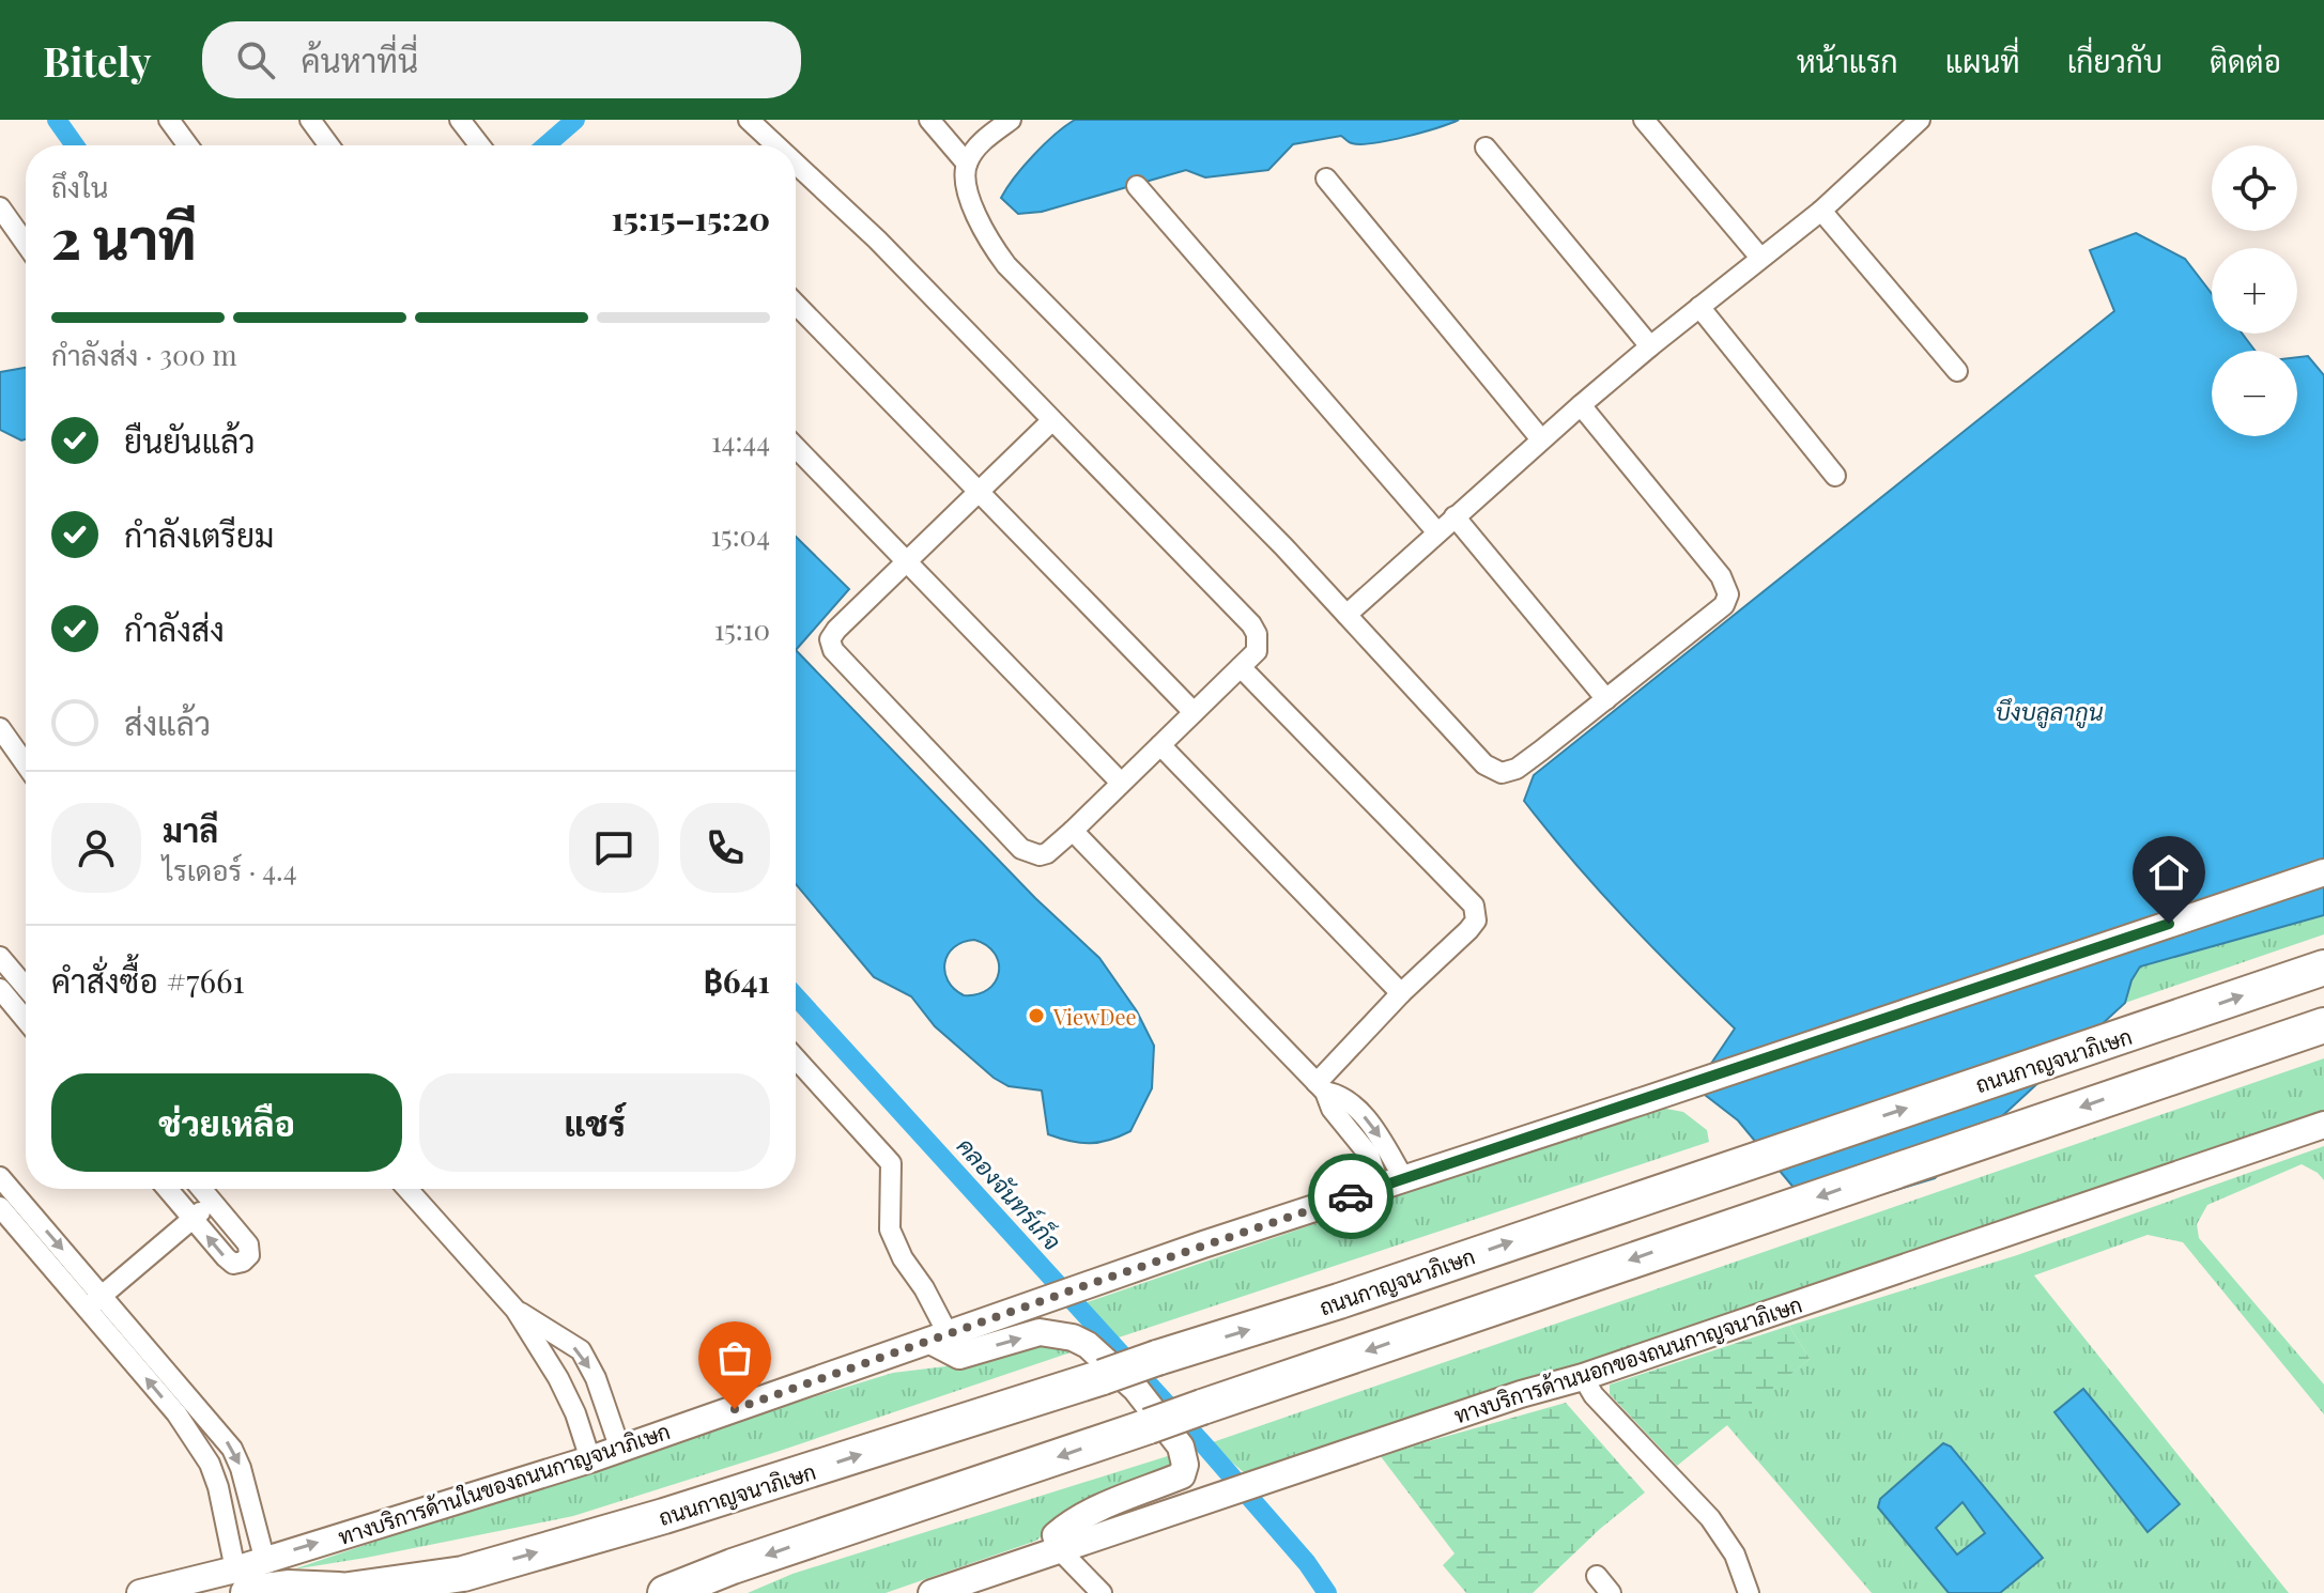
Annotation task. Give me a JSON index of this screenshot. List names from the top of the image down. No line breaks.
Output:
{"streets":{"highway":["ถนนกาญจนาภิเษก"],"main road":["ทางบริการด้านนอกของถนนกาญจนาภิเษก","ทางบริการด้านในของถนนกาญจนาภิเษก"]},"crossings":[["ถนนกาญจนาภิเษก","ทางบริการด้านในของถนนกาญจนาภิเษก"]],"water":["บึงบลูลากูน","คลองจันทร์เก็จ"],"places":["ViewDee"],"page":{"header":"Bitely","search":"ค้นหาที่นี่","nav":["หน้าแรก","แผนที่","เกี่ยวกับ","ติดต่อ"],"map_buttons":["+","−"],"heading":["2 นาที","ถึงใน","15:15–15:20"],"panel":["มาลี","ไรเดอร์ · 4.4","คำสั่งซื้อ #7661","฿641"],"bar":"กำลังส่ง · 300 m","list":[["ยืนยันแล้ว","14:44"],["กำลังเตรียม","15:04"],["กำลังส่ง","15:10"],"ส่งแล้ว"],"buttons":["ช่วยเหลือ","แชร์"]}}
